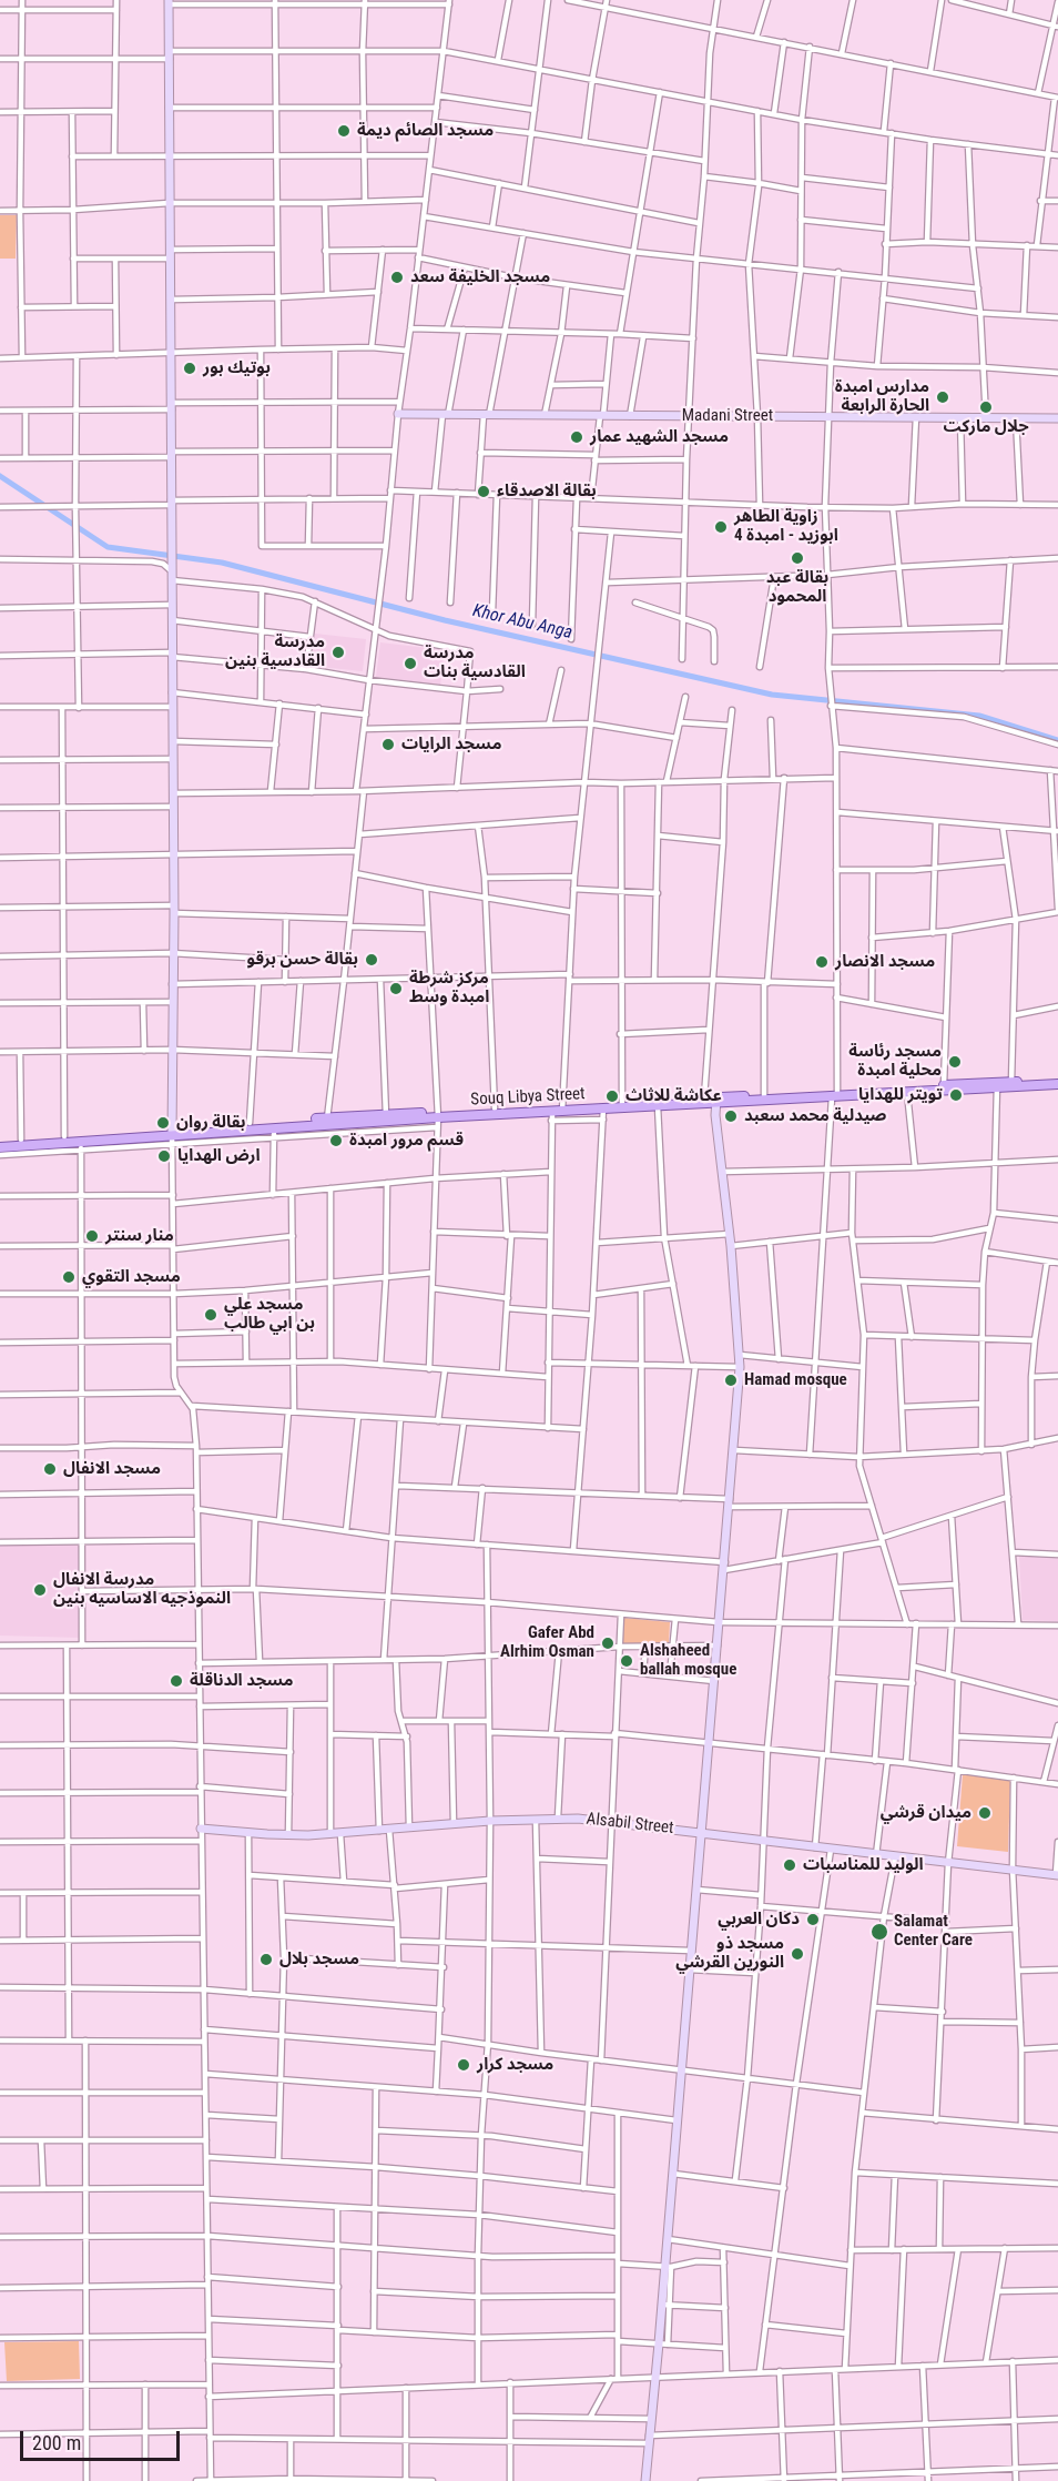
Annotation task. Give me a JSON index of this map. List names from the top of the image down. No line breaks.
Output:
{"streets":{"main road":["Souq Libya Street"],"street":["Madani Street","Alsabil Street"]},"water":["Khor Abu Anga"],"places":["مسجد الصائم ديمة","مسجد الخليفة سعد","بوتيك بور","مدارس امبدة الحارة الرابعة","جلال ماركت","مسجد الشهيد عمار","بقالة الاصدقاء","زاوية الطاهر ابوزيد - امبدة 4","بقالة عبد المحمود","مدرسة القادسية بنين","مدرسة القادسية بنات","مسجد الرايات","بقالة حسن برقو","مسجد الانصار","مركز شرطة امبدة وسط","مسجد رئاسة محلية امبدة","تويتر للهدايا","عكاشة للاثاث","صيدلية محمد سعبد","بقالة روان","قسم مرور امبدة","ارض الهدايا","منار سنتر","مسجد التقوي","مسجد علي بن ابي طالب","Hamad mosque","مسجد الانفال","مدرسة الانفال النموذجيه الاساسيه بنين","Gafer Abd Alrhim Osman","Alshaheed ballah mosque","مسجد الدناقلة","ميدان قرشي","الوليد للمناسبات","دكان العربي","Salamat Center Care","مسجد ذو النورين القرشي","مسجد بلال","مسجد كرار"],"scale_bar":"200 m"}
